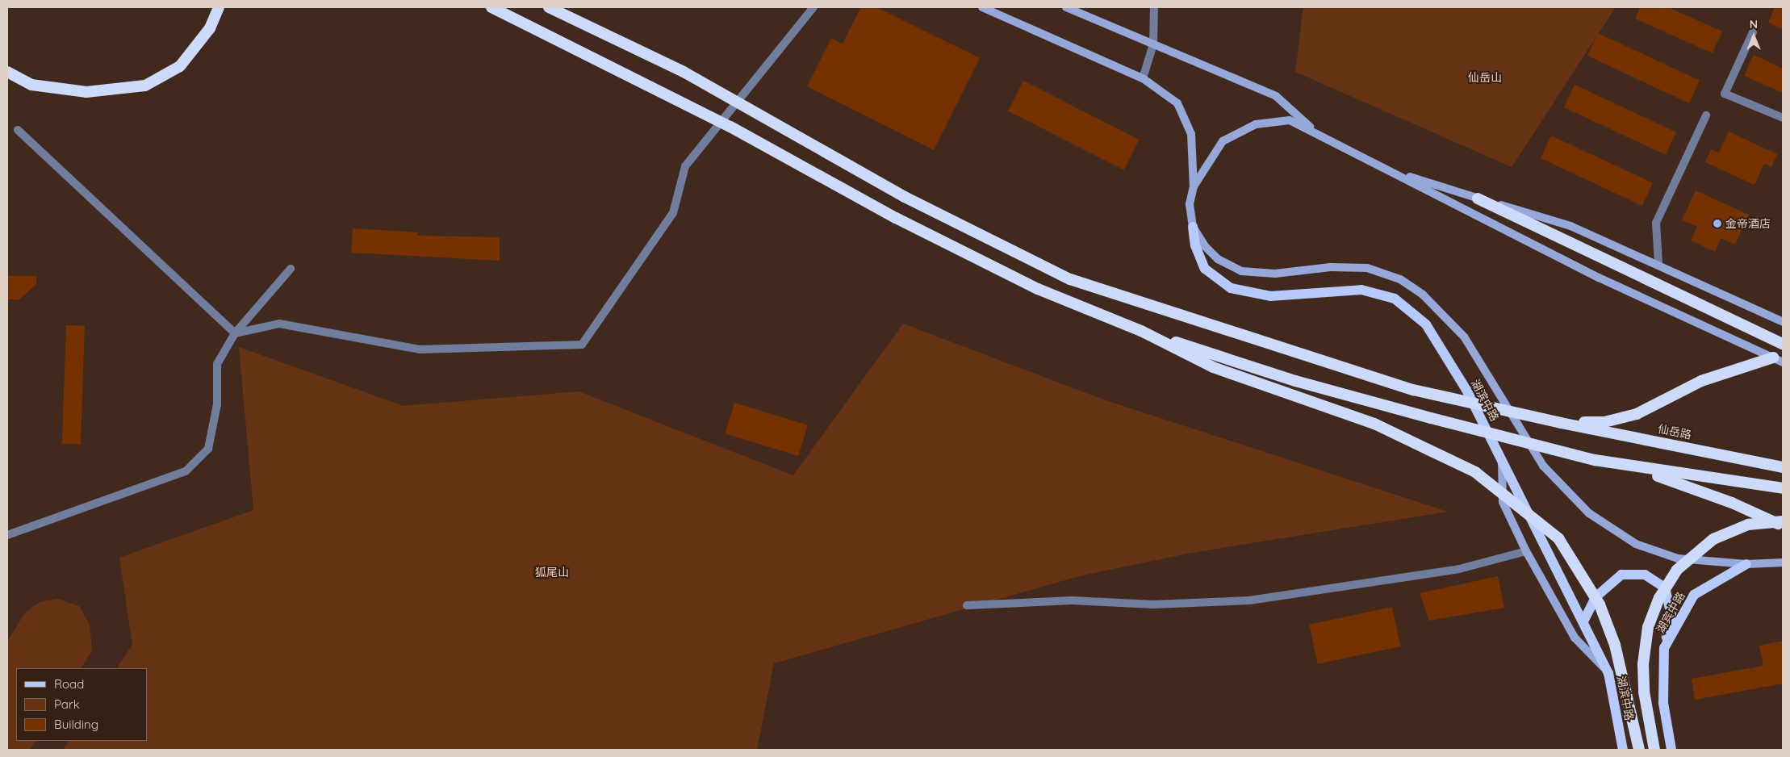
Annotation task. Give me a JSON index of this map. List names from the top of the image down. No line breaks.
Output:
{"streets":{"highway":["仙岳路"],"main road":["湖滨中路","湖宾中路"]},"parks":["仙岳山","狐尾山"],"places":["金帝酒店"],"legend":["Road","Park","Building"],"north":"top"}
